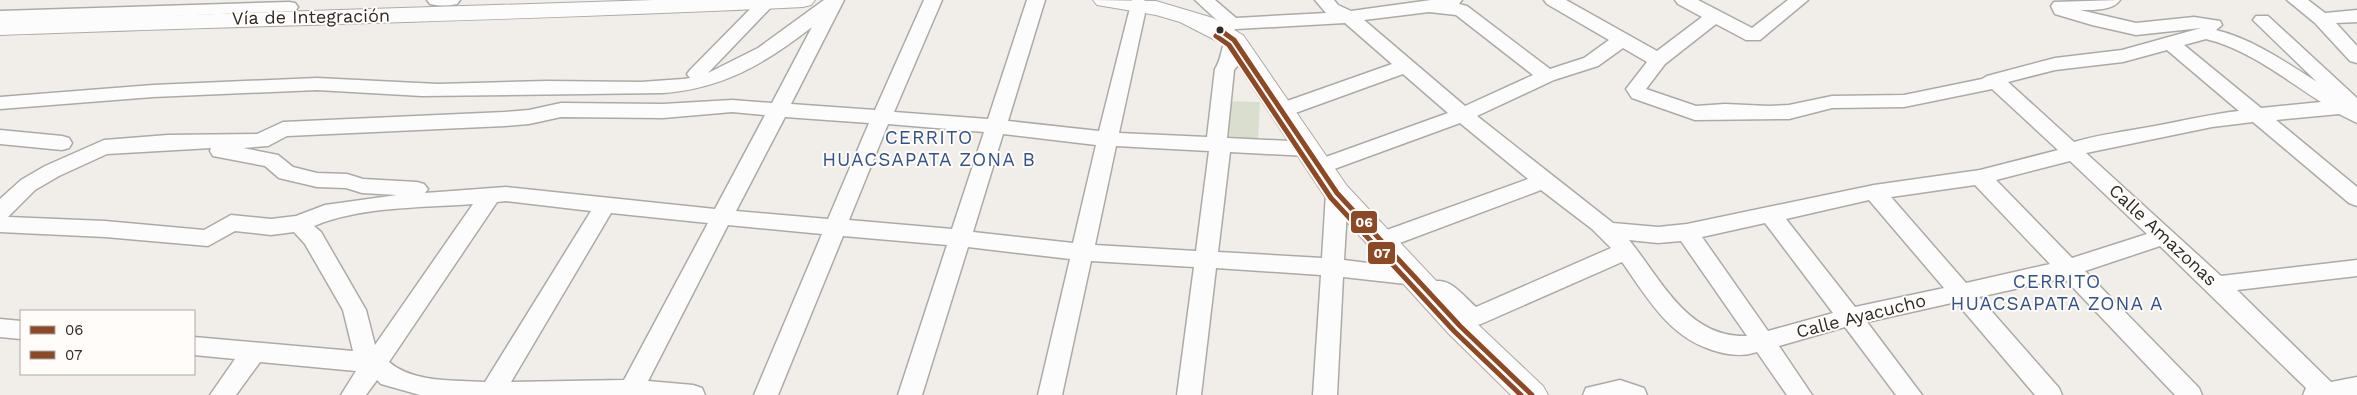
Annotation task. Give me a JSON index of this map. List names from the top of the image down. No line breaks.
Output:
{"streets":{"main road":["Vía de Integración"],"street":["Calle Amazonas","Calle Ayacucho"]},"crossings":[["Calle Amazonas","Calle Ayacucho"]],"districts":["CERRITO HUACSAPATA ZONA B","CERRITO HUACSAPATA ZONA A"],"lines":["transit line 06","transit line 07"],"legend":["06","07"]}
